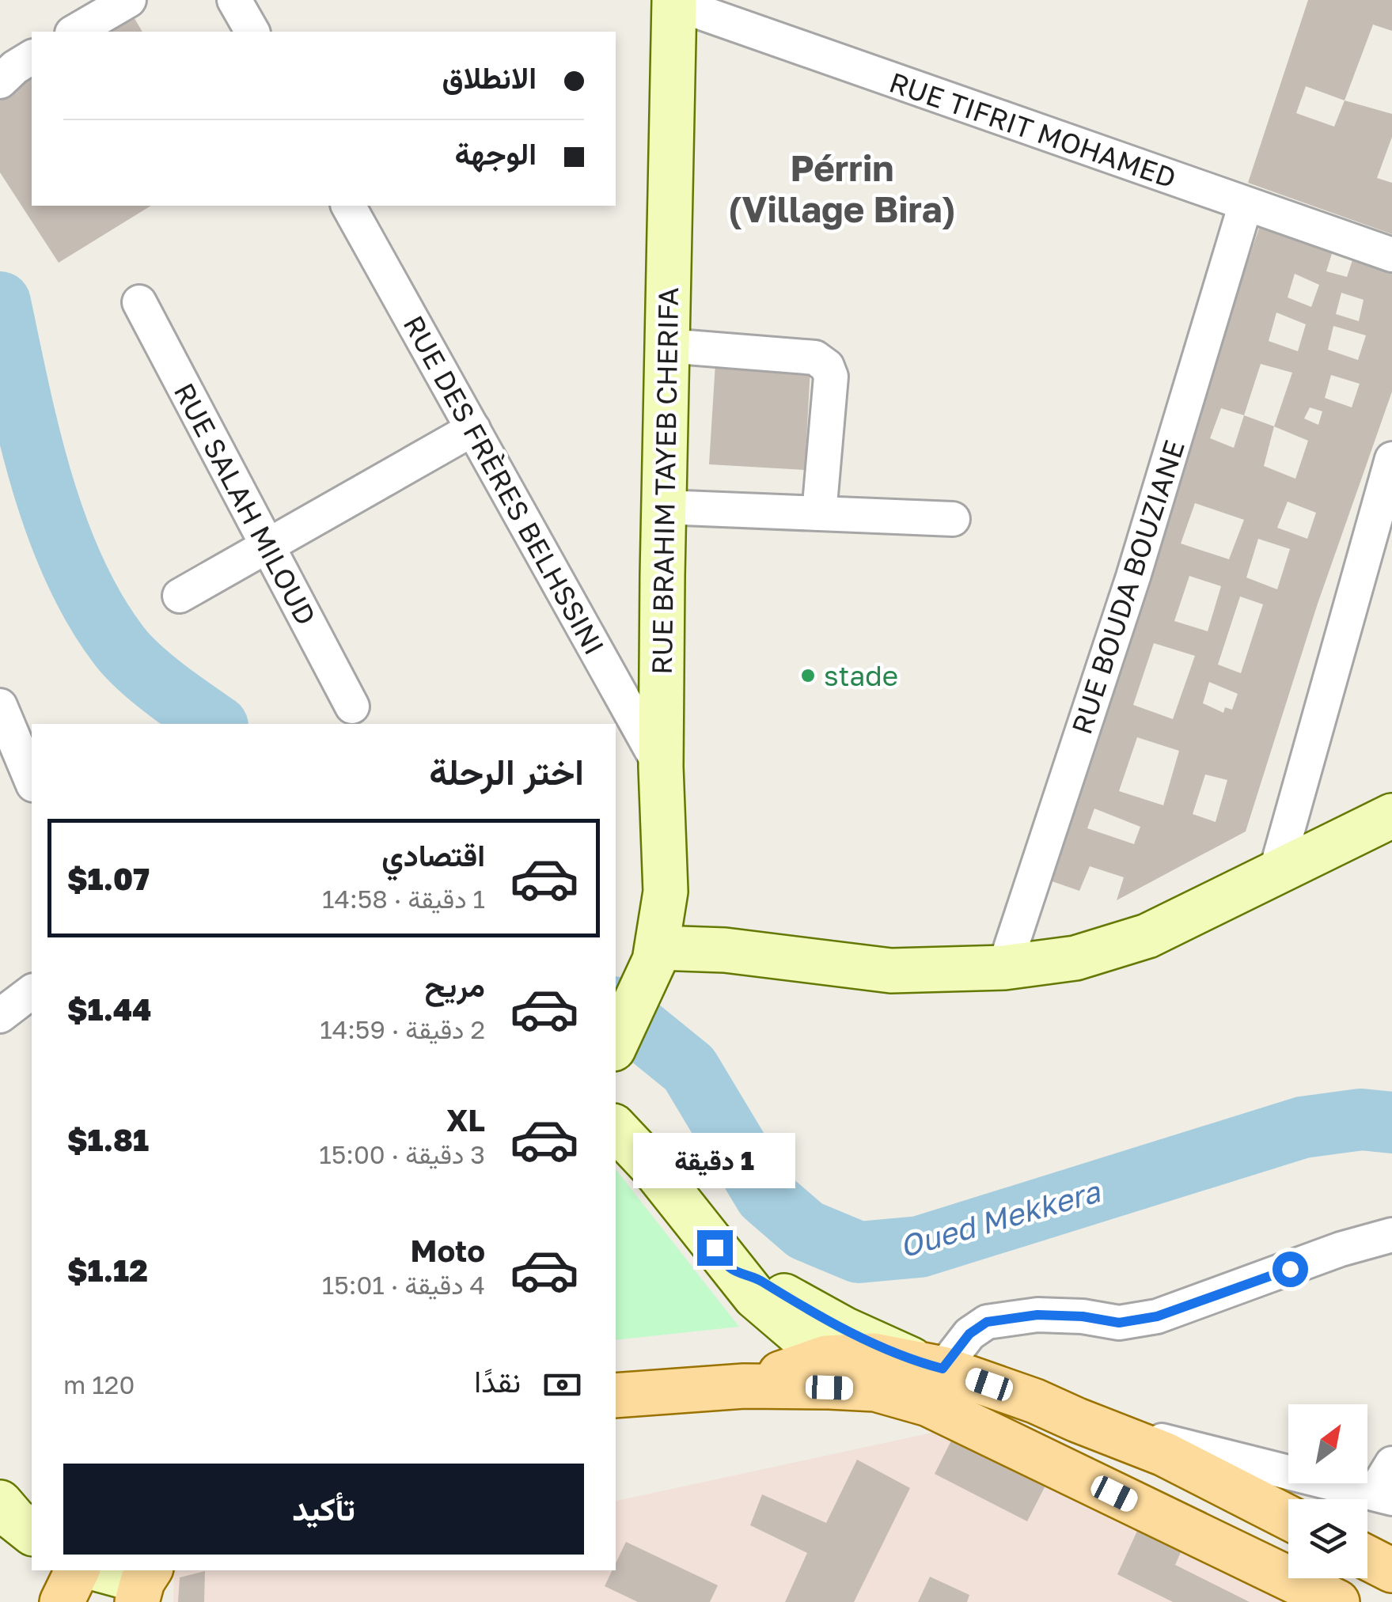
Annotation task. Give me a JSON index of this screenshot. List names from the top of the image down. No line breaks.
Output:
{"streets":{"main road":["RUE BRAHIM TAYEB CHERIFA"],"street":["RUE TIFRIT MOHAMED","RUE DES FRÈRES BELHSSINI","RUE SALAH MILOUD","RUE BOUDA BOUZIANE"]},"crossings":[["RUE TIFRIT MOHAMED","RUE BRAHIM TAYEB CHERIFA"],["RUE TIFRIT MOHAMED","RUE BOUDA BOUZIANE"],["RUE BRAHIM TAYEB CHERIFA","RUE DES FRÈRES BELHSSINI"]],"districts":["Pérrin (Village Bira)"],"water":["Oued Mekkera"],"places":["stade"],"north":"top right","page":{"banner":["الانطلاق","الوجهة"],"heading":"اختر الرحلة","list":[{"name":"اقتصادي","note":"1 دقيقة · 14:58","value":"$1.07"},{"name":"مريح","note":"2 دقيقة · 14:59","value":"$1.44"},{"name":"XL","note":"3 دقيقة · 15:00","value":"$1.81"},{"name":"Moto","note":"4 دقيقة · 15:01","value":"$1.12"}],"bubble":"1 دقيقة","pay":["نقدًا","120 m"],"buttons":"تأكيد"}}
